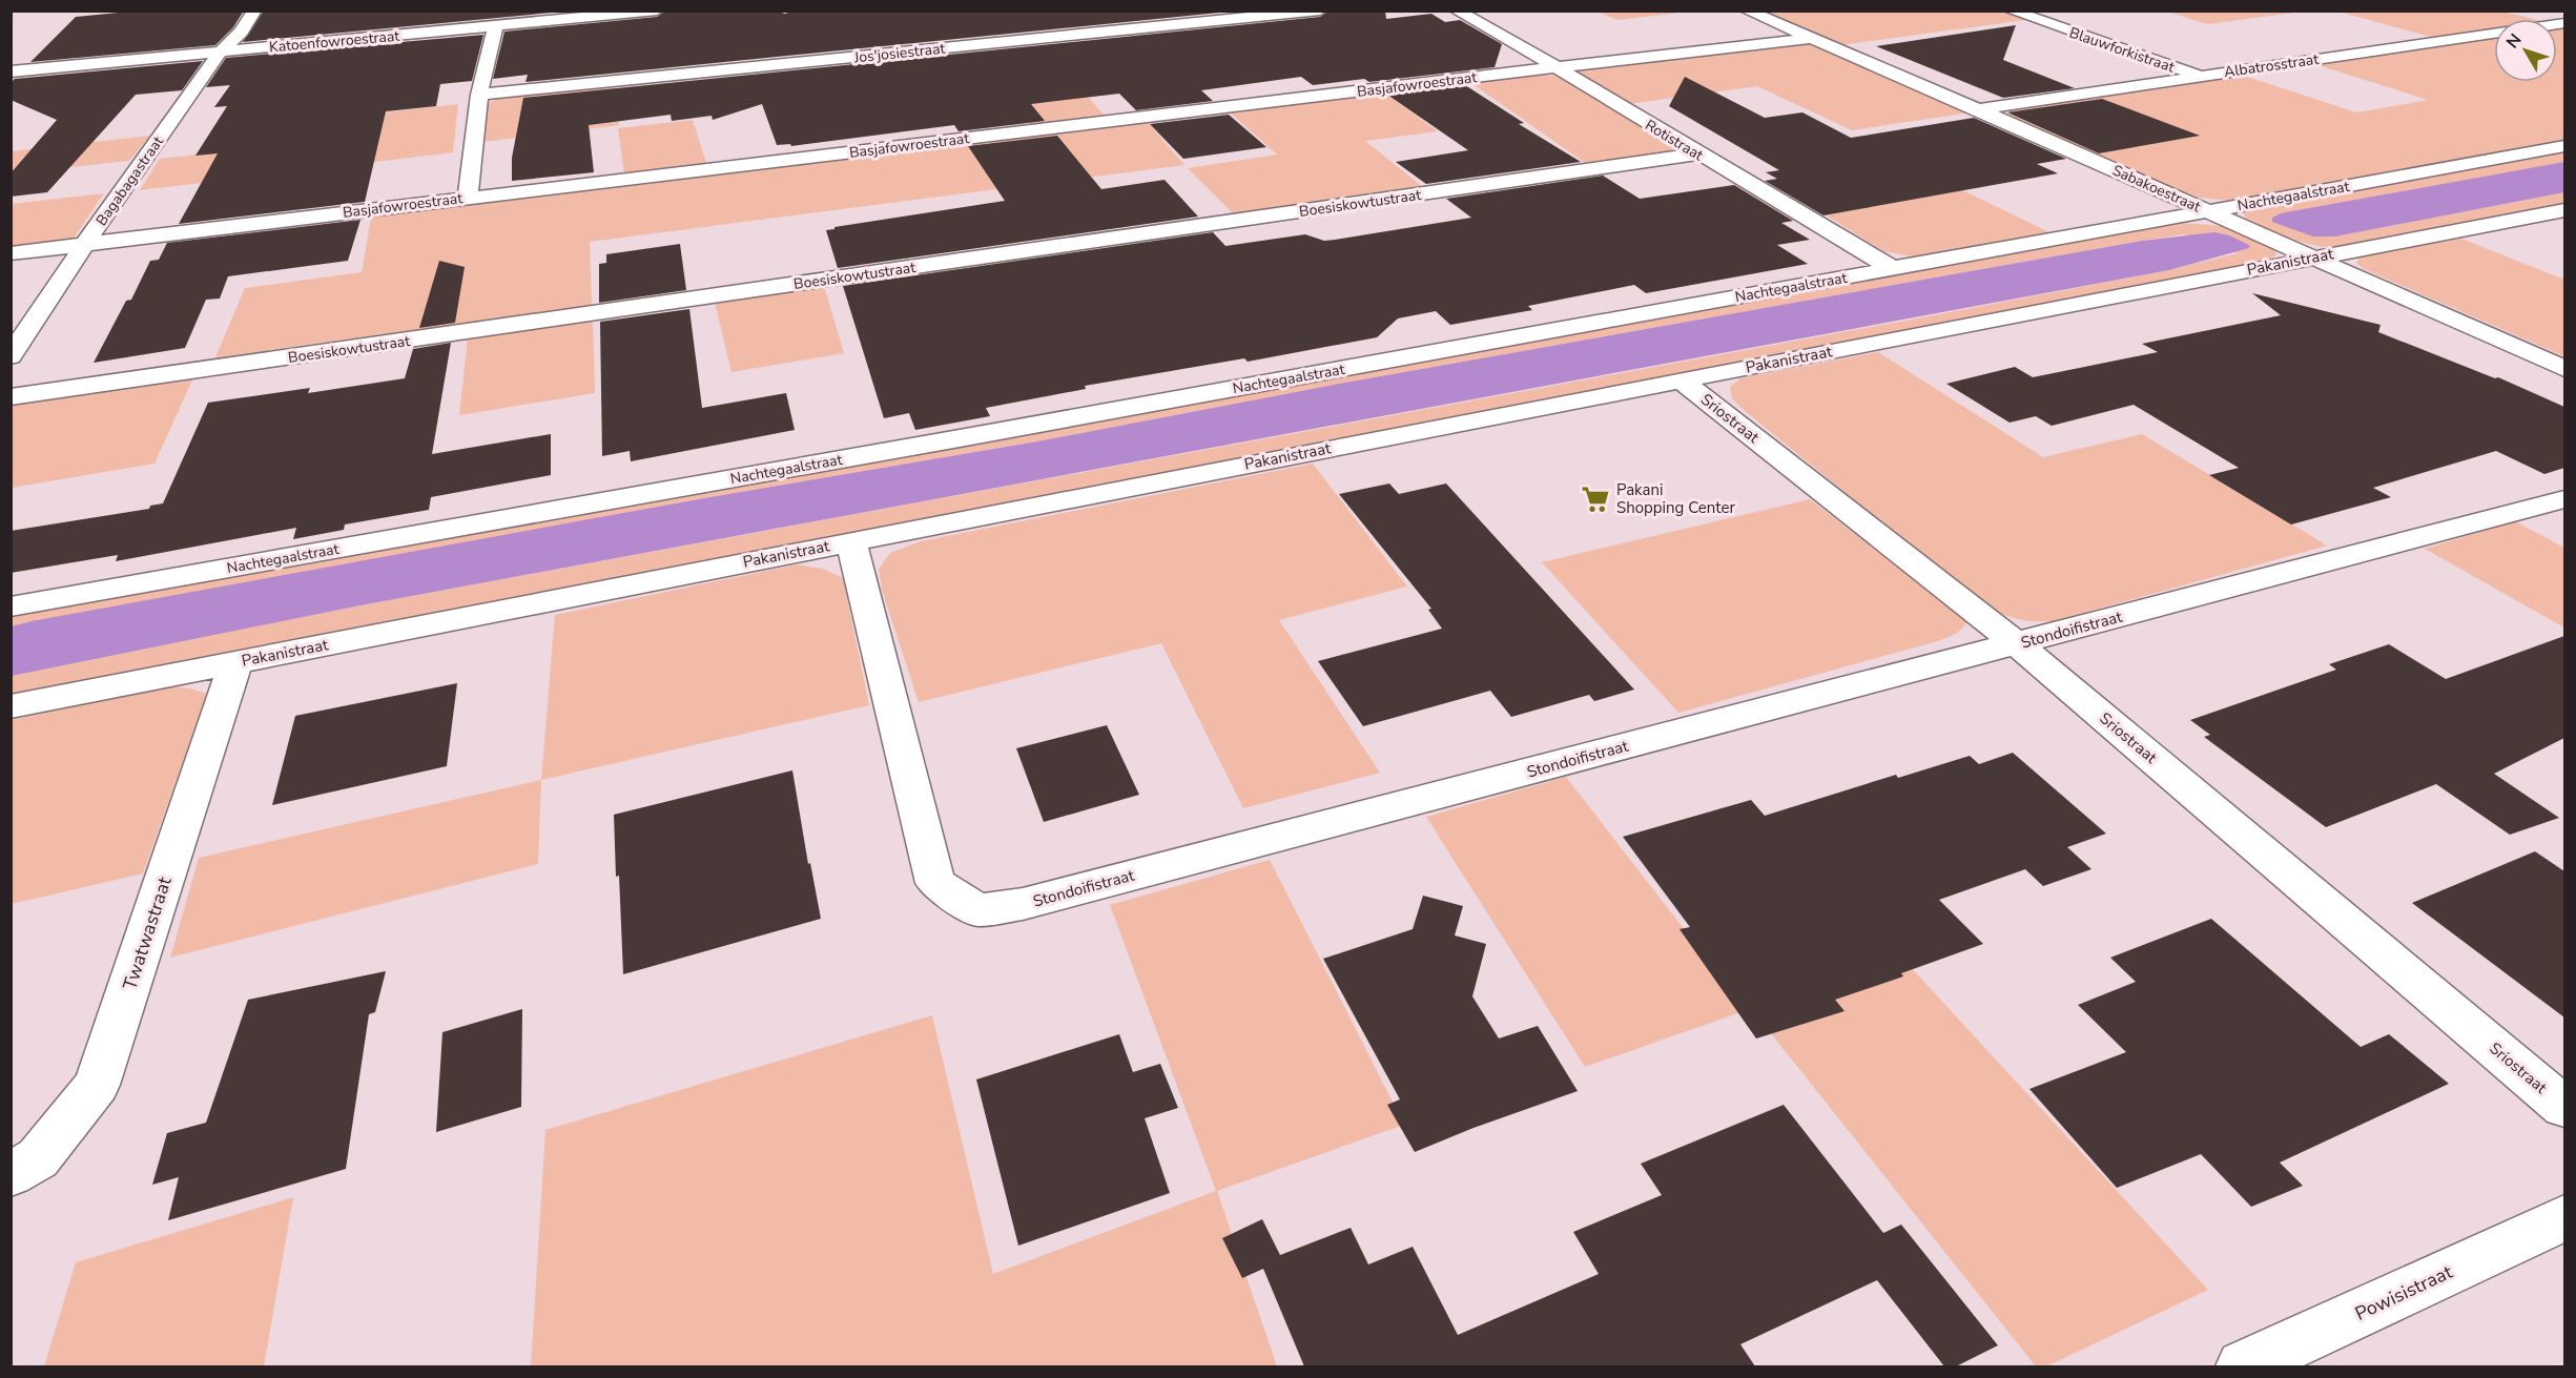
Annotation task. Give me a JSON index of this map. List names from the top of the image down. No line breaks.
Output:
{"streets":{"street":["Katoenfowroestraat","Blauwforkistraat","Jos'josiestraat","Albatrosstraat","Basjafowroestraat","Rotistraat","Bagabagastraat","Sabakoestraat","Nachtegaalstraat","Boesiskowtustraat","Pakanistraat","Sriostraat","Stondoifistraat","Twatwastraat","Powisistraat"]},"crossings":[["Katoenfowroestraat","Bagabagastraat"],["Blauwforkistraat","Albatrosstraat"],["Albatrosstraat","Sabakoestraat"],["Basjafowroestraat","Rotistraat"],["Basjafowroestraat","Bagabagastraat"],["Basjafowroestraat","Sabakoestraat"],["Rotistraat","Nachtegaalstraat"],["Rotistraat","Boesiskowtustraat"],["Sabakoestraat","Nachtegaalstraat"],["Sabakoestraat","Pakanistraat"],["Pakanistraat","Sriostraat"],["Pakanistraat","Stondoifistraat"],["Pakanistraat","Twatwastraat"],["Sriostraat","Stondoifistraat"]],"places":{"supermarket":["Pakani Shopping Center"]},"north":"top left"}
